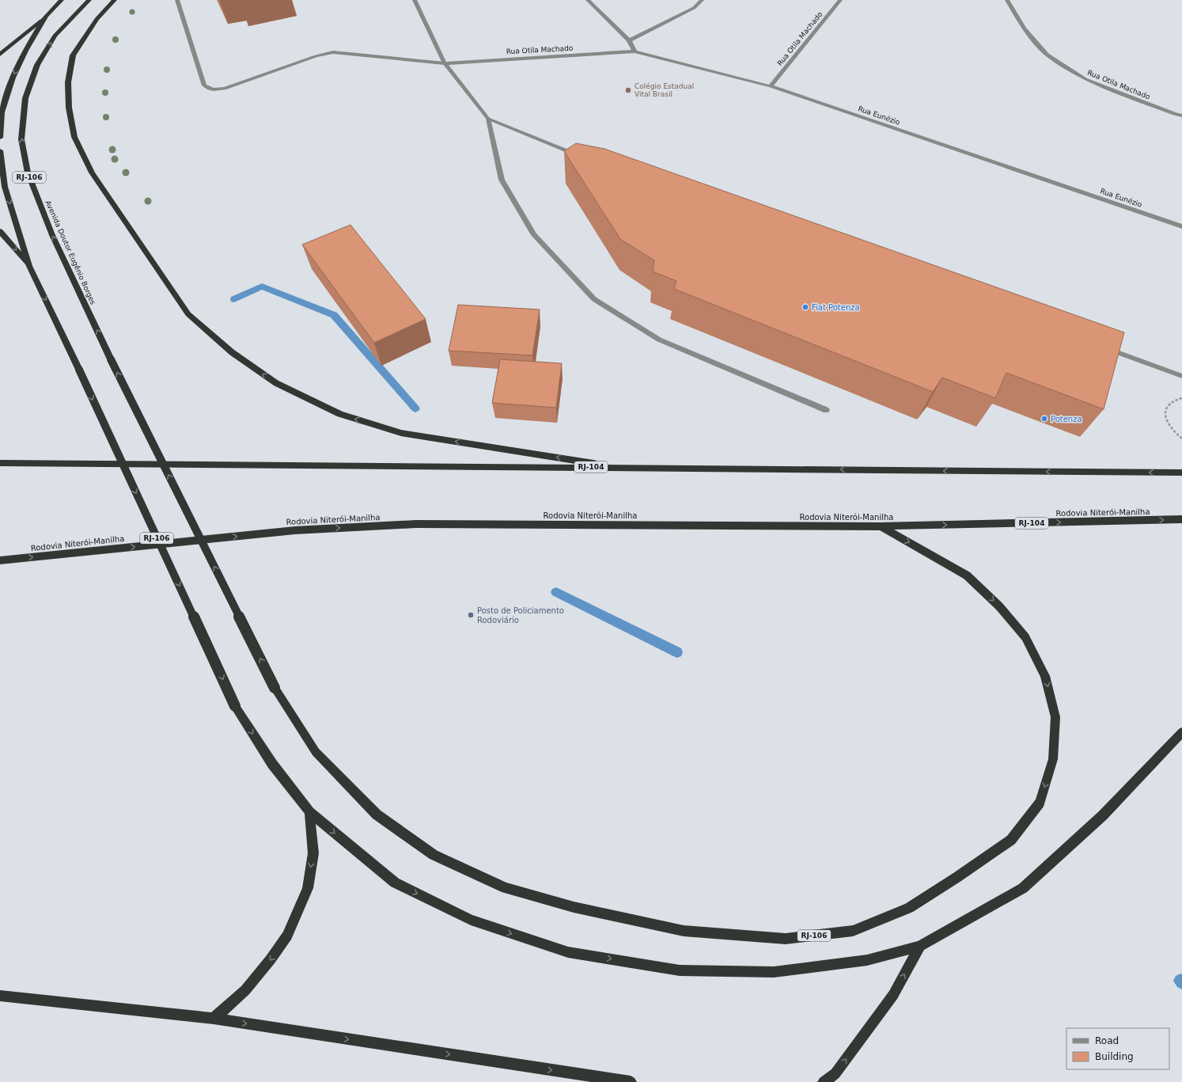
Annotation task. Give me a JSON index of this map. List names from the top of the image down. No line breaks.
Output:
{"streets":{"highway":["RJ-106","Avenida Doutor Eugênio Borges","RJ-104","Rodovia Niterói-Manilha"],"street":["Rua Otila Machado","Rua Eunézio"]},"crossings":[["Rua Otila Machado","Rua Eunézio"],["Avenida Doutor Eugênio Borges","Rodovia Niterói-Manilha"]],"places":["Colégio Estadual Vital Brasil","Fiat Potenza","Potenza","Posto de Policiamento Rodoviário"],"legend":["Road","Building"]}
